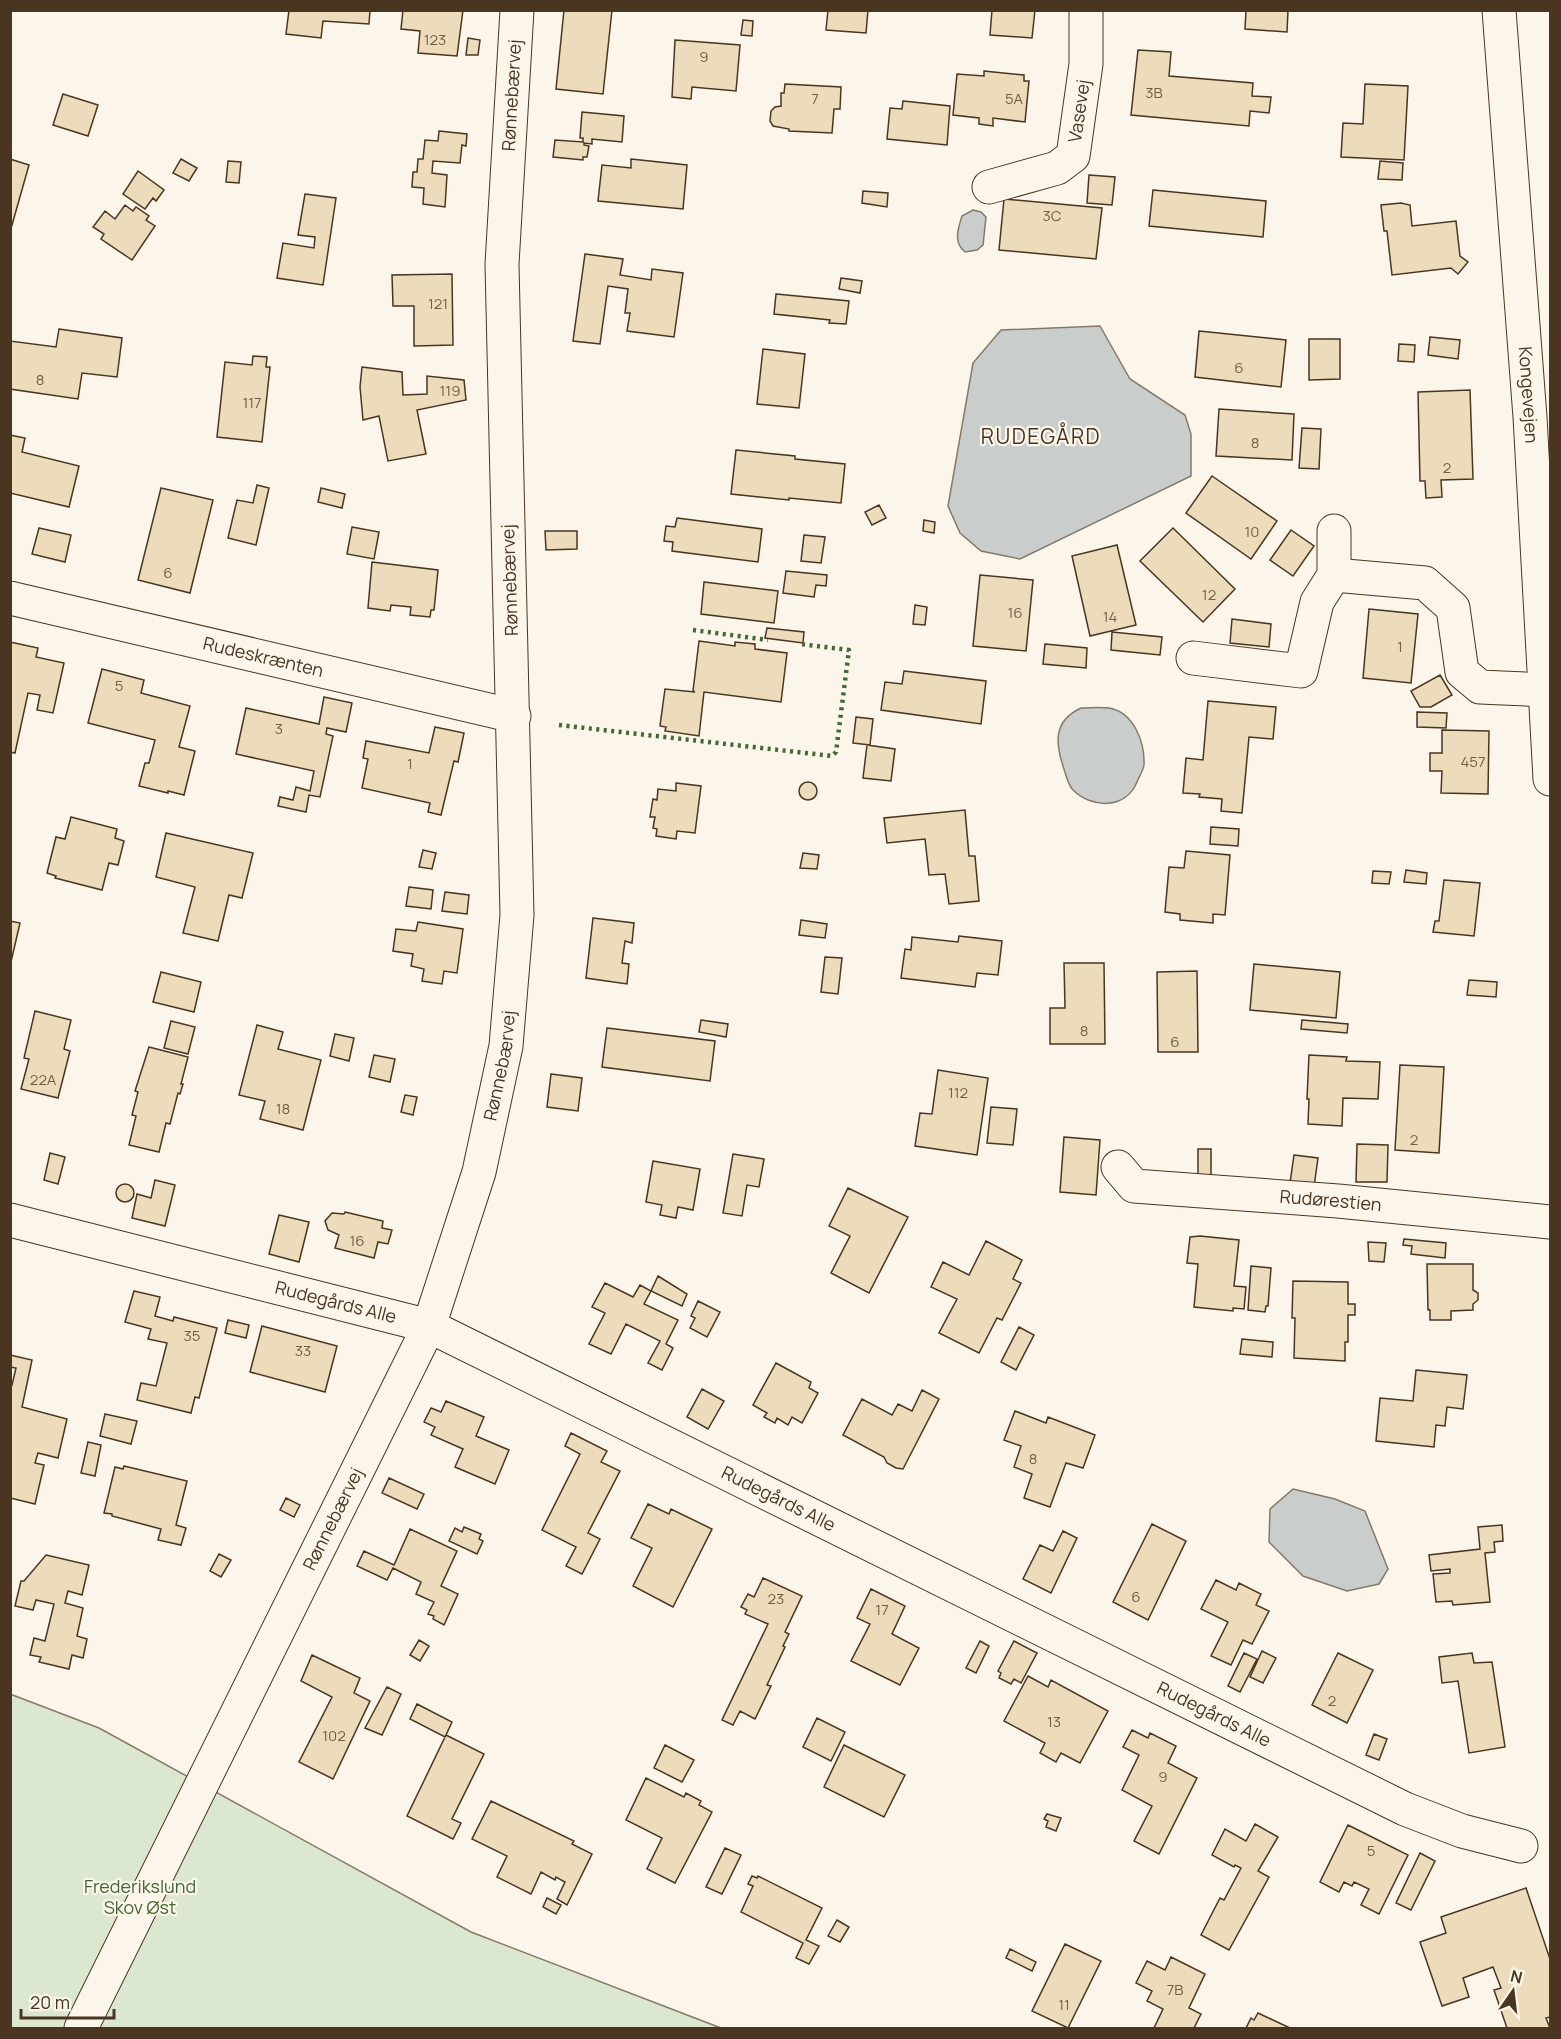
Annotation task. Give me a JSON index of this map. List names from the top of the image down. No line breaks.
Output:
{"streets":{"street":["Rønnebærvej","Vasevej","Kongevejen","Rudeskrænten","Rudørestien","Rudegårds Alle"]},"crossings":[["Rønnebærvej","Rudeskrænten"],["Rønnebærvej","Rudegårds Alle"]],"districts":["RUDEGÅRD"],"parks":["Frederikslund Skov Øst"],"house_numbers":["123","9","3B","7","5A","3C","121","6","8","119","117","8","2","10","6","12","16","14","1","5","3","457","1","8","6","22A","112","18","2","16","35","33","8","6","23","17","2","13","102","9","5","7B","11"],"scale_bar":"20 m","north":"top"}
